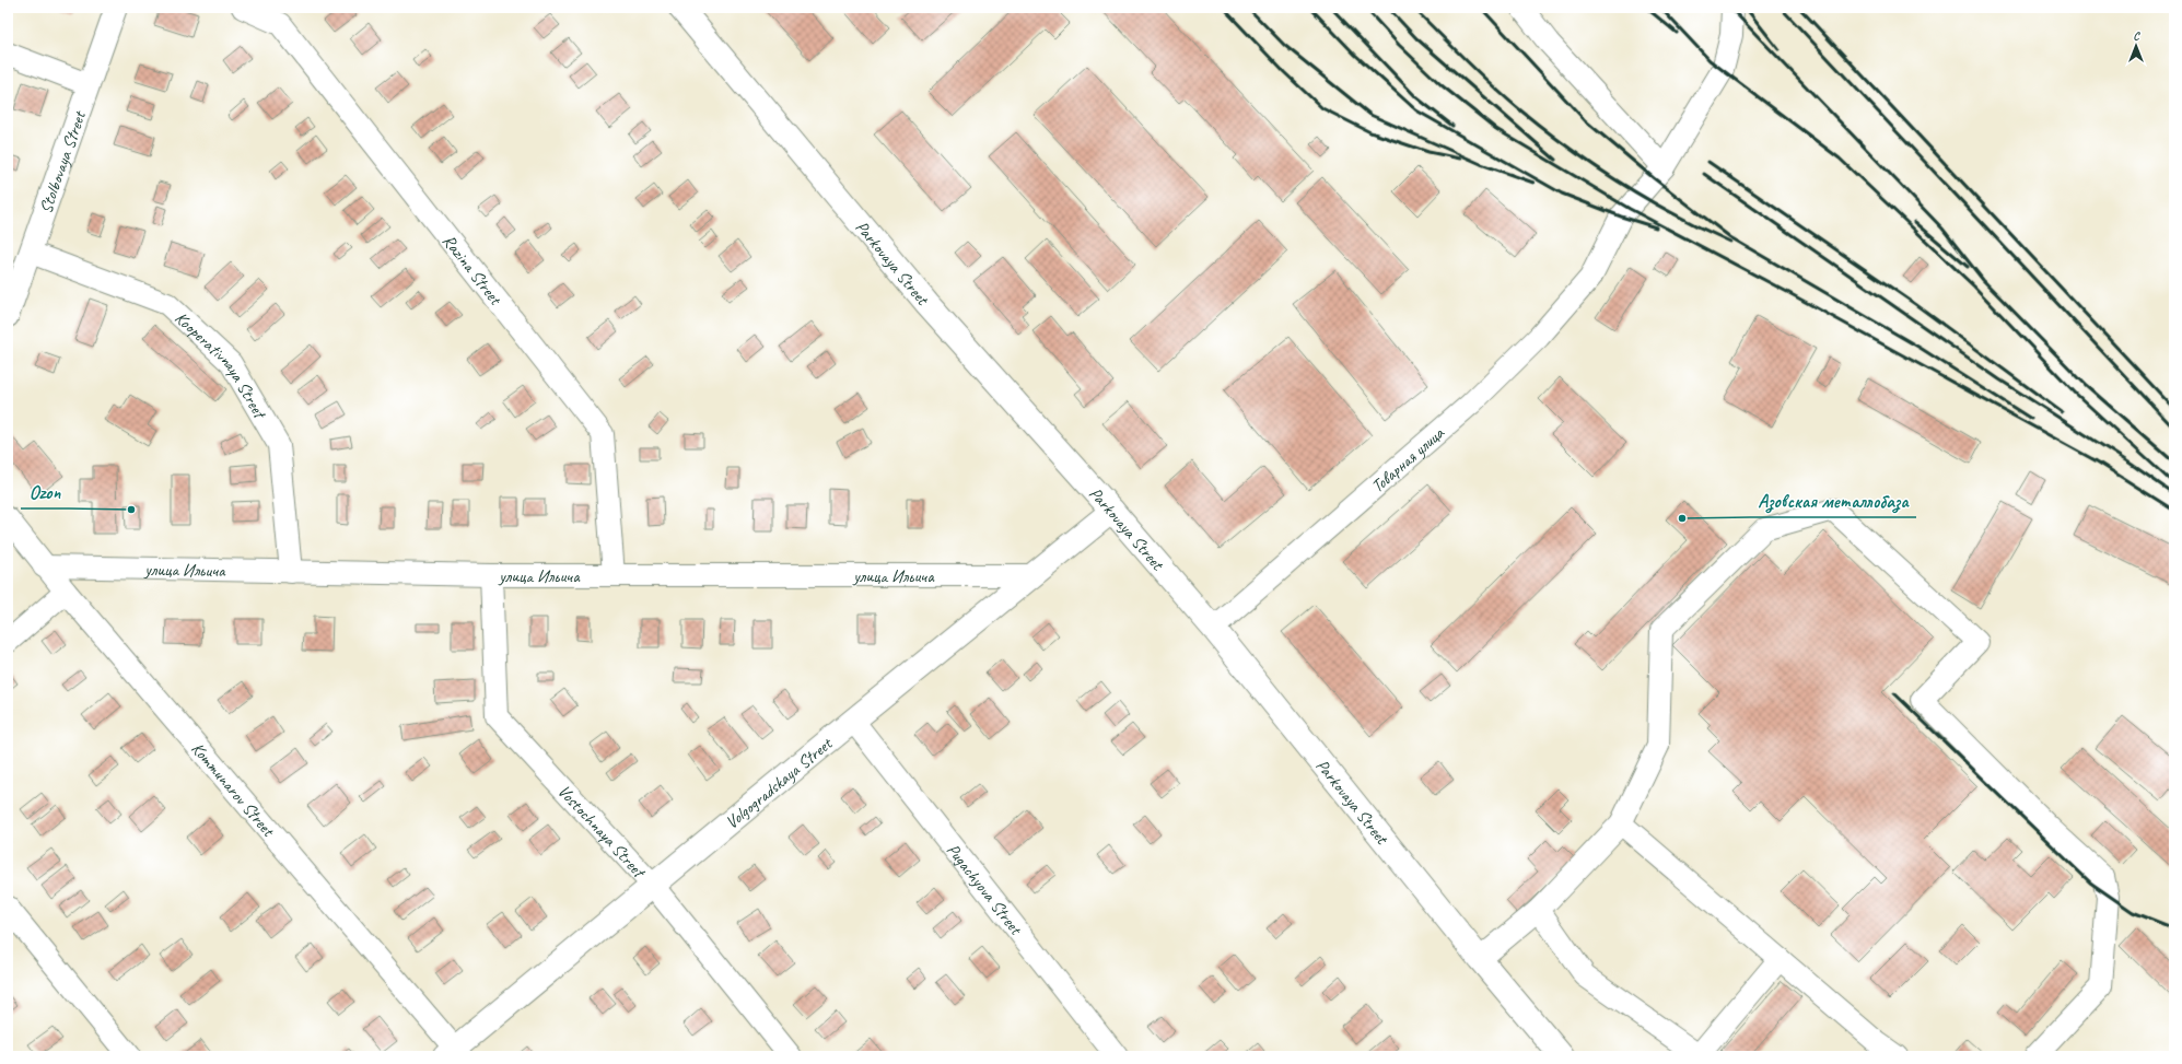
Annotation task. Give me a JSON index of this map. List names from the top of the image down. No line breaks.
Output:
{"streets":{"main road":["Parkovaya Street","Volgogradskaya Street"],"street":["Stolbovaya Street","Razina Street","Kooperativnaya Street","Товарная улица","улица Ильича","Kommunarov Street","Vostochnaya Street","Pugachyova Street"]},"crossings":[["Stolbovaya Street","Kooperativnaya Street"],["Parkovaya Street","Товарная улица"],["Parkovaya Street","Volgogradskaya Street"],["Razina Street","улица Ильича"],["Kooperativnaya Street","улица Ильича"],["улица Ильича","Volgogradskaya Street"],["улица Ильича","Kommunarov Street"],["улица Ильича","Vostochnaya Street"],["Volgogradskaya Street","Kommunarov Street"],["Volgogradskaya Street","Vostochnaya Street"],["Volgogradskaya Street","Pugachyova Street"]],"places":["Ozon","Азовская металлобаза"],"north":"top"}
